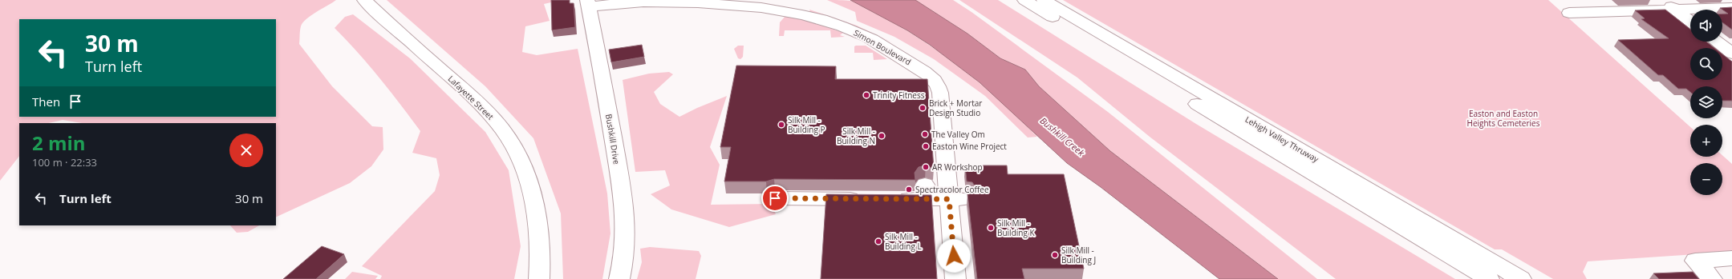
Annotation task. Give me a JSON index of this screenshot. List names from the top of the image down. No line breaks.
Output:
{"streets":{"main road":["Simon Boulevard","Lafayette Street","Bushkill Drive","Lehigh Valley Thruway"]},"crossings":[["Simon Boulevard","Bushkill Drive"]],"water":["Bushkill Creek"],"parks":["Easton and Easton Heights Cemeteries"],"places":["Trinity Fitness","Brick + Mortar Design Studio","Silk Mill - Building P","The Valley Om","Silk Mill - Building N","Easton Wine Project","AR Workshop","Spectracolor Coffee","Silk Mill - Building K","Silk Mill - Building L","Silk Mill - Building J"],"page":{"map_buttons":["+","−"],"turn":["30 m","Turn left"],"then":"Then","heading":["2 min","100 m · 22:33"],"list":[{"name":"Turn left","value":"30 m"}]}}
